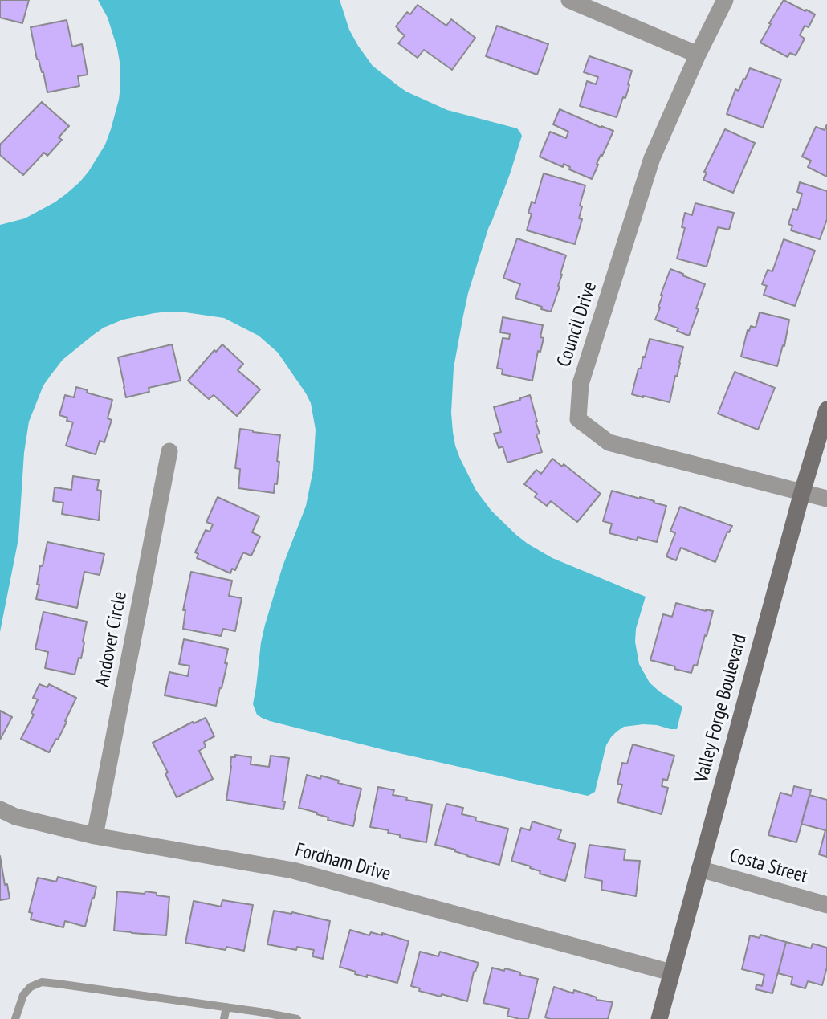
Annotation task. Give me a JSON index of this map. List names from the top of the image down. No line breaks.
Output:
{"streets":{"street":["Council Drive","Andover Circle","Valley Forge Boulevard","Fordham Drive","Costa Street"]},"crossings":[["Council Drive","Valley Forge Boulevard"],["Andover Circle","Fordham Drive"],["Valley Forge Boulevard","Fordham Drive"],["Valley Forge Boulevard","Costa Street"]]}
